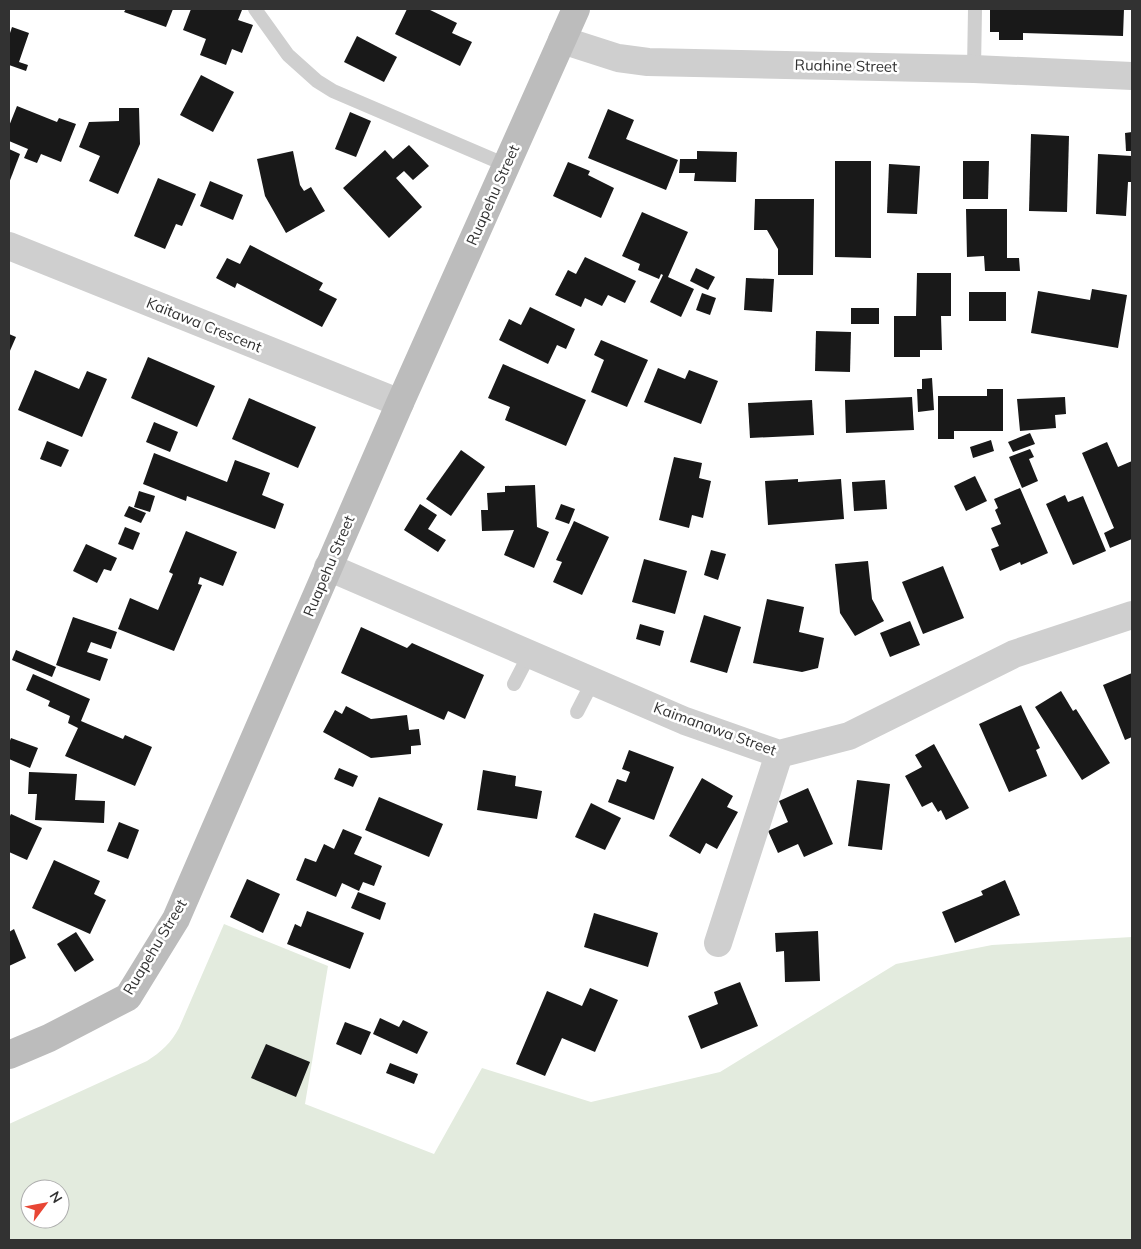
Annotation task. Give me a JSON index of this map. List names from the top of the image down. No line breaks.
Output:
{"streets":{"street":["Ruahine Street","Ruapehu Street","Kaitawa Crescent","Kaimanawa Street"]},"crossings":[["Ruahine Street","Ruapehu Street"],["Ruapehu Street","Kaitawa Crescent"],["Ruapehu Street","Kaimanawa Street"]],"north":"top right"}
